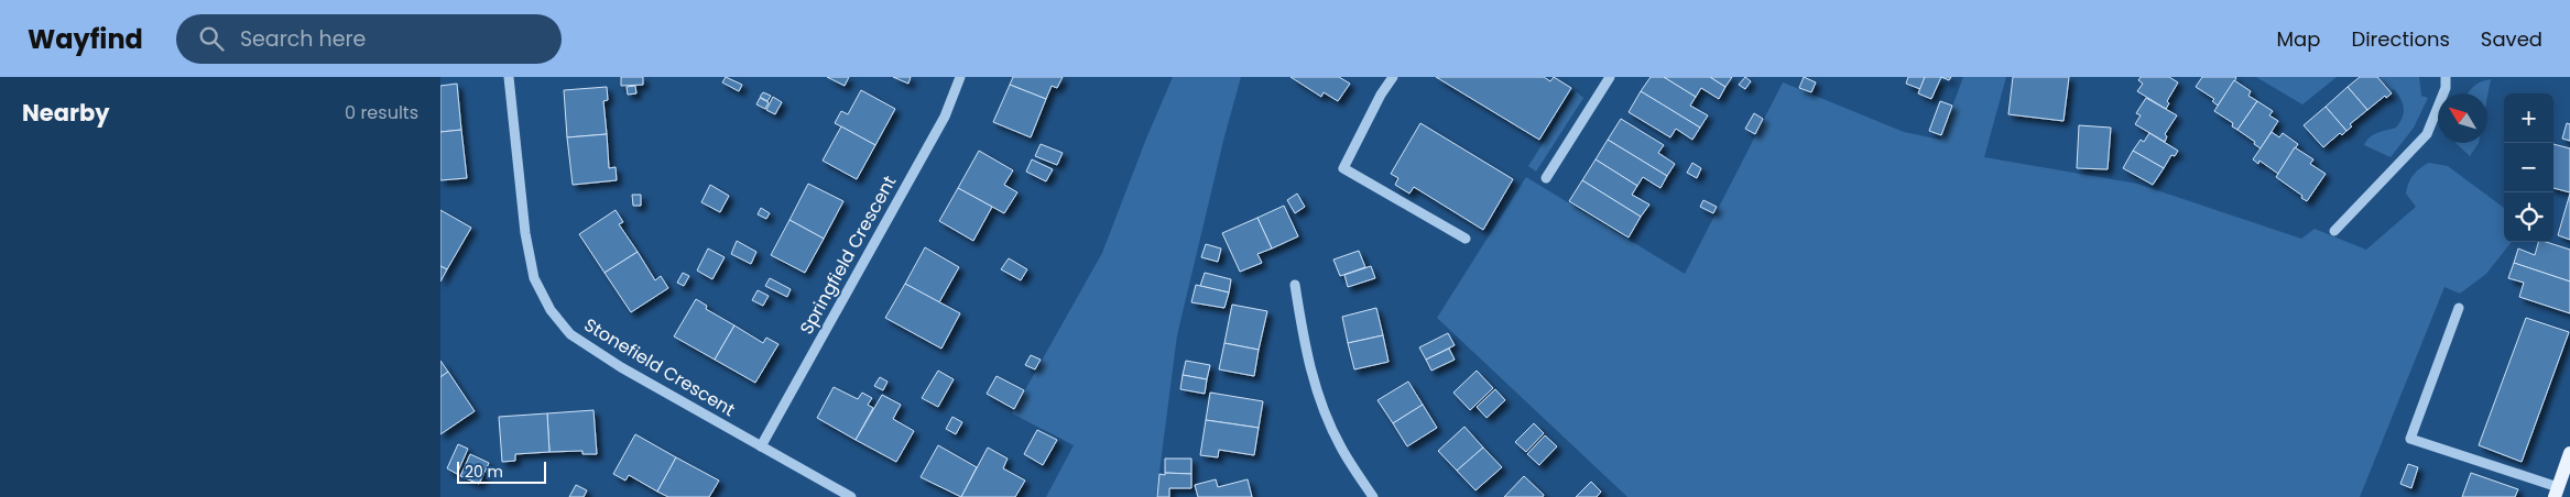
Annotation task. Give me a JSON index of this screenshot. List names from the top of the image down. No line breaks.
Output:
{"streets":{"street":["Springfield Crescent","Stonefield Crescent"]},"crossings":[["Springfield Crescent","Stonefield Crescent"]],"scale_bar":"20 m","north":"top left","page":{"header":"Wayfind","search":"Search here","nav":["Map","Directions","Saved"],"heading":["Nearby","0 results"],"map_buttons":["+","−"],"scale":"20 m"}}
